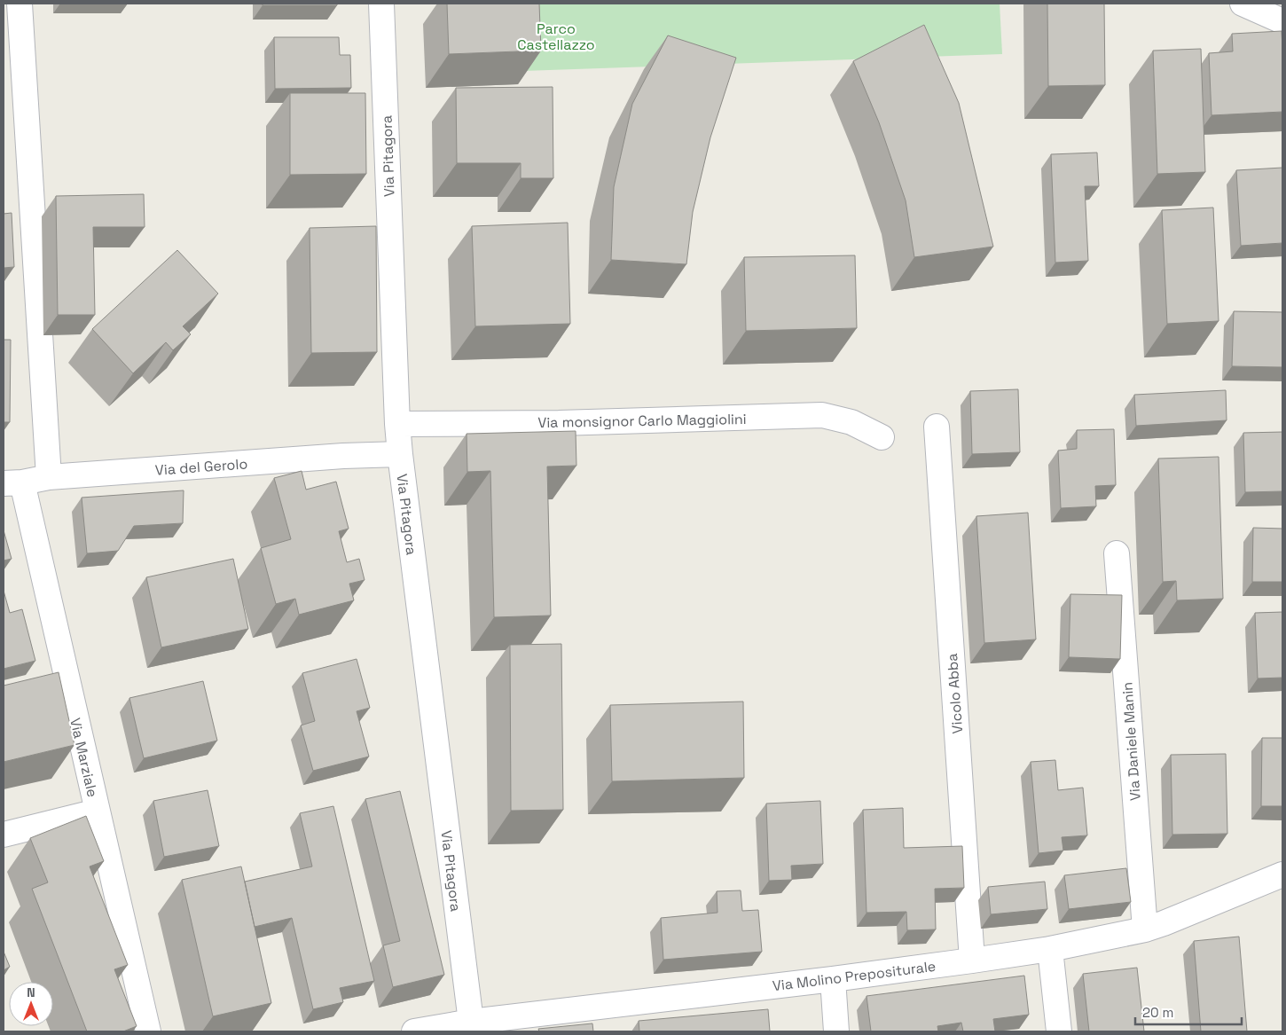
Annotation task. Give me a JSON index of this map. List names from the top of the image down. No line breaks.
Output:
{"streets":{"street":["Via Pitagora","Via monsignor Carlo Maggiolini","Via del Gerolo","Vicolo Abba","Via Daniele Manin","Via Marziale","Via Molino Prepositurale"]},"crossings":[["Via Pitagora","Via monsignor Carlo Maggiolini"],["Via Pitagora","Via del Gerolo"],["Via Pitagora","Via Molino Prepositurale"],["Via del Gerolo","Via Marziale"],["Vicolo Abba","Via Molino Prepositurale"],["Via Daniele Manin","Via Molino Prepositurale"]],"parks":["Parco Castellazzo"],"scale_bar":"20 m","north":"top"}
